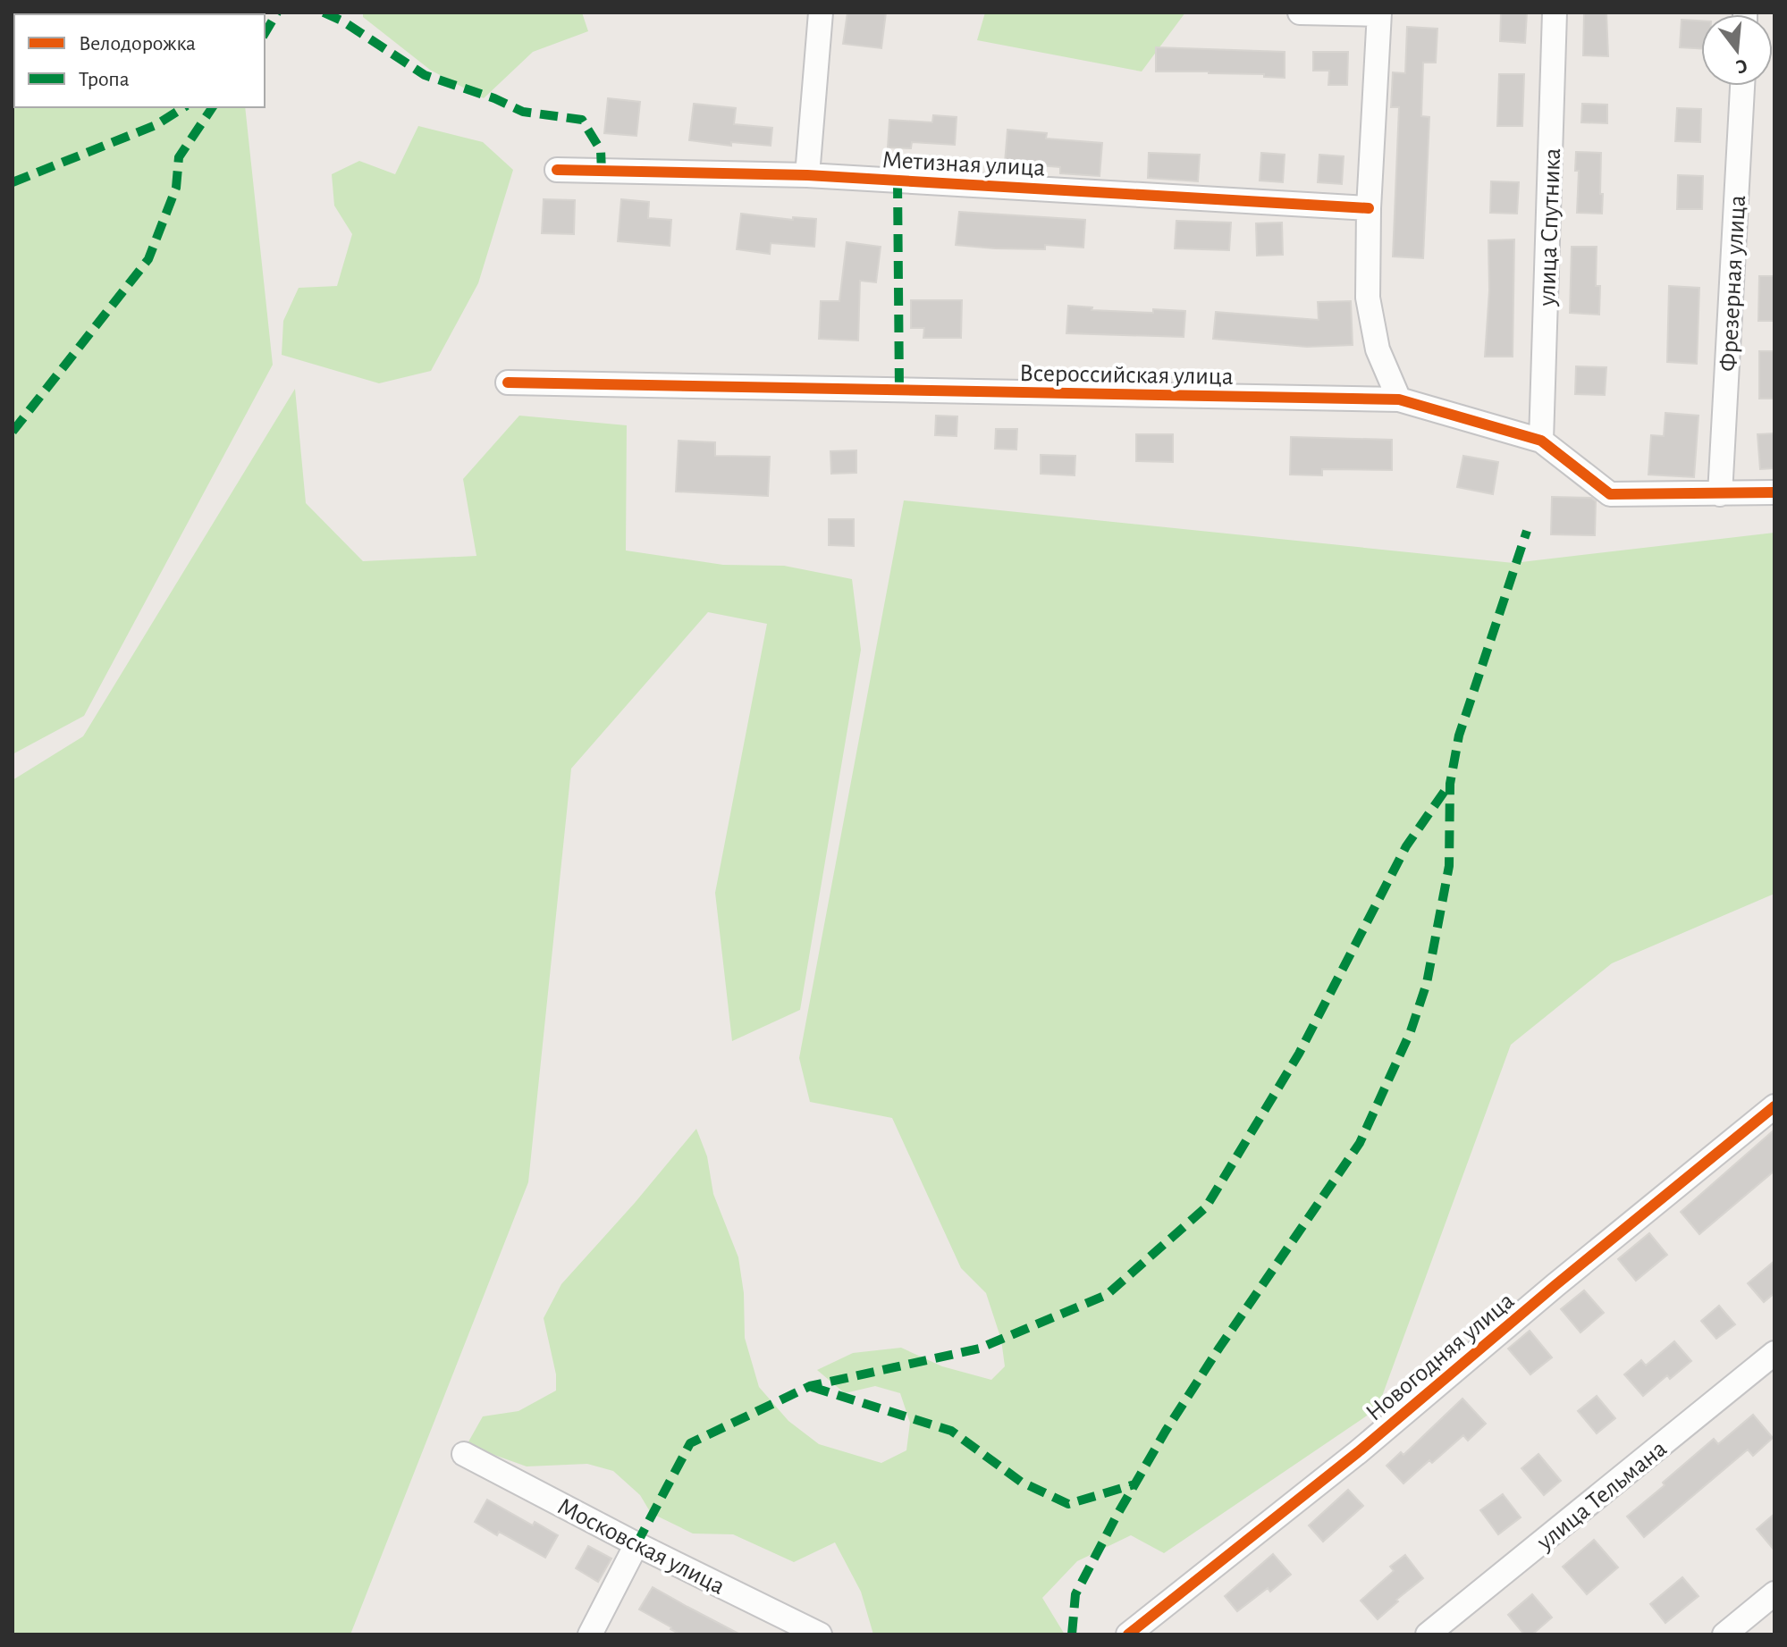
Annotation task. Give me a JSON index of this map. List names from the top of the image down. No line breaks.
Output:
{"streets":{"street":["Метизная улица","улица Спутника","Фрезерная улица","Всероссийская улица","Новогодняя улица","улица Тельмана","Московская улица"]},"crossings":[["улица Спутника","Всероссийская улица"],["Фрезерная улица","Всероссийская улица"]],"legend":["Велодорожка","Тропа"],"north":"bottom"}
